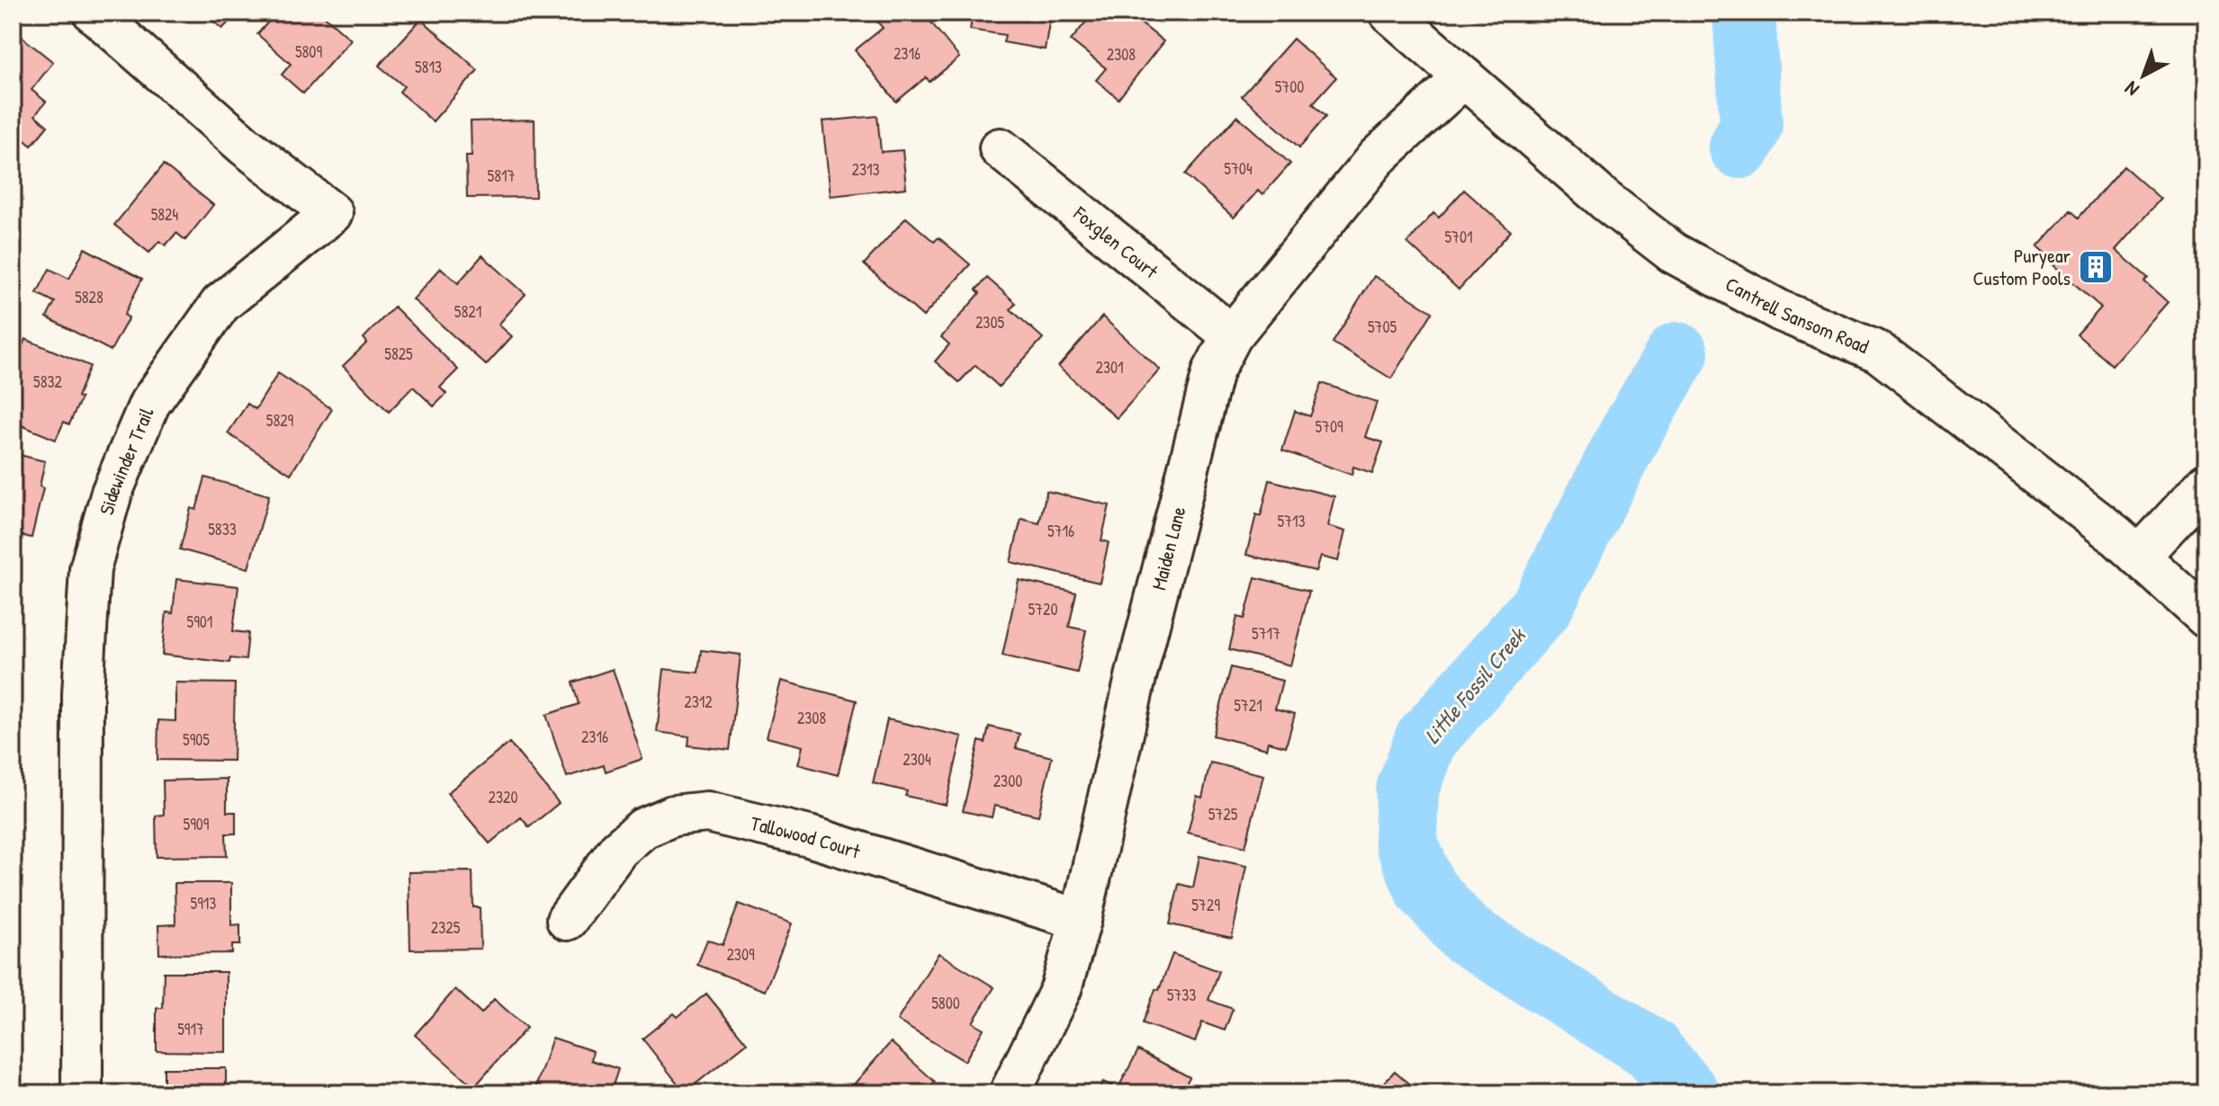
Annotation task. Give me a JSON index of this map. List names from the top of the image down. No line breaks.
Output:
{"streets":{"street":["Foxglen Court","Cantrell Sansom Road","Sidewinder Trail","Maiden Lane","Tallowood Court"]},"crossings":[["Foxglen Court","Maiden Lane"],["Cantrell Sansom Road","Maiden Lane"],["Maiden Lane","Tallowood Court"]],"water":["Little Fossil Creek"],"places":{"building":["Puryear Custom Pools"]},"house_numbers":["5809","2316","2308","5813","5700","5704","2313","5817","5824","5701","5828","5821","2305","5705","5825","2301","5832","5829","5709","5713","5833","5716","5720","5901","5717","2312","5721","2308","2316","5905","2304","2300","2320","5725","5909","5913","5729","2325","2309","5733","5800","5917"],"north":"bottom left"}
